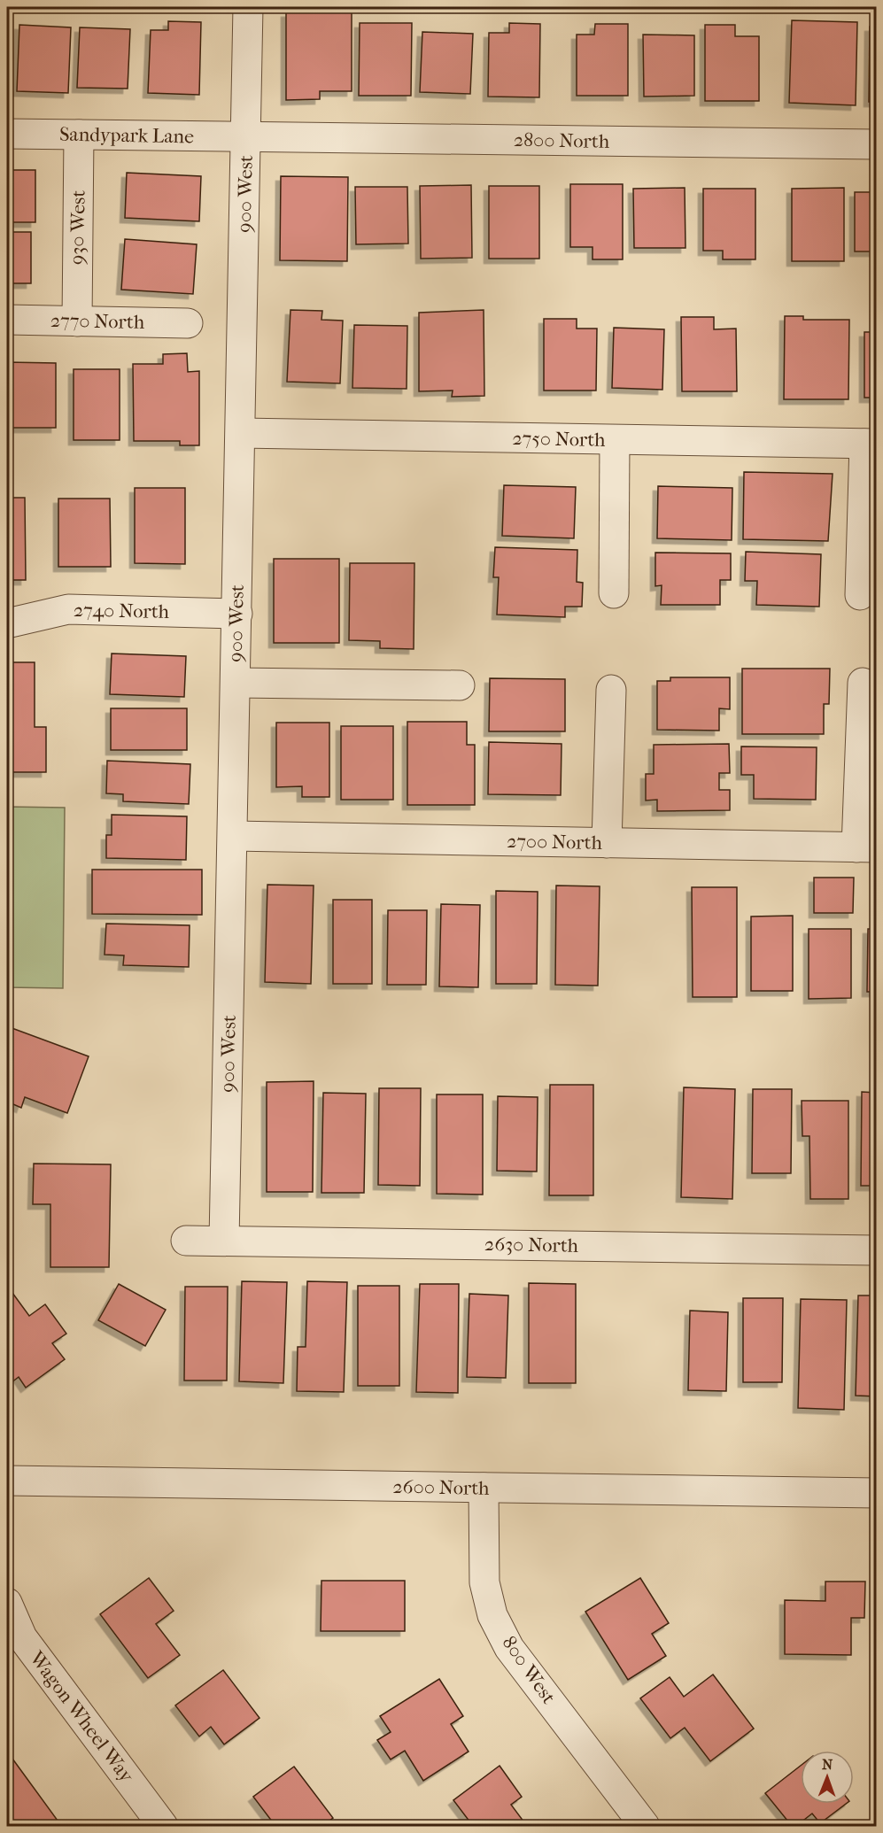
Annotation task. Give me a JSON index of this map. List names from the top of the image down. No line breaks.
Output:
{"streets":{"street":["Sandypark Lane","2800 North","900 West","930 West","2770 North","2750 North","2740 North","2700 North","2630 North","2600 North","800 West","Wagon Wheel Way"]},"crossings":[["Sandypark Lane","2800 North"],["Sandypark Lane","900 West"],["Sandypark Lane","930 West"],["2800 North","900 West"],["900 West","2750 North"],["900 West","2740 North"],["900 West","2700 North"],["900 West","2630 North"],["930 West","2770 North"],["2600 North","800 West"]],"north":"top"}
